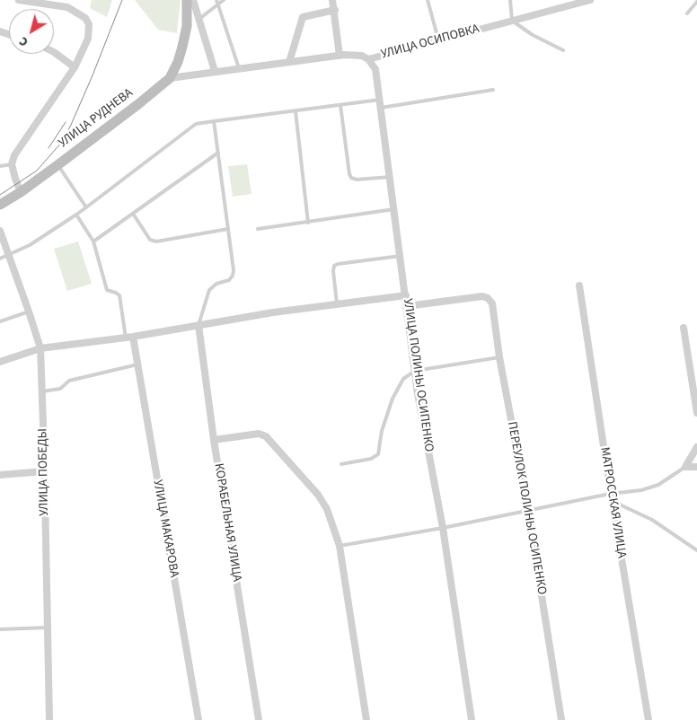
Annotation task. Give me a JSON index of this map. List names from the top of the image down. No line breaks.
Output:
{"streets":{"main road":["УЛИЦА РУДНЕВА"],"street":["УЛИЦА ОСИПОВКА","УЛИЦА ПОЛИНЫ ОСИПЕНКО","УЛИЦА ПОБЕДЫ","МАТРОССКАЯ УЛИЦА","ПЕРЕУЛОК ПОЛИНЫ ОСИПЕНКО","КОРАБЕЛЬНАЯ УЛИЦА","УЛИЦА МАКАРОВА"]},"crossings":[["УЛИЦА ОСИПОВКА","УЛИЦА ПОЛИНЫ ОСИПЕНКО"],["УЛИЦА ПОЛИНЫ ОСИПЕНКО","ПЕРЕУЛОК ПОЛИНЫ ОСИПЕНКО"]],"north":"bottom left"}
